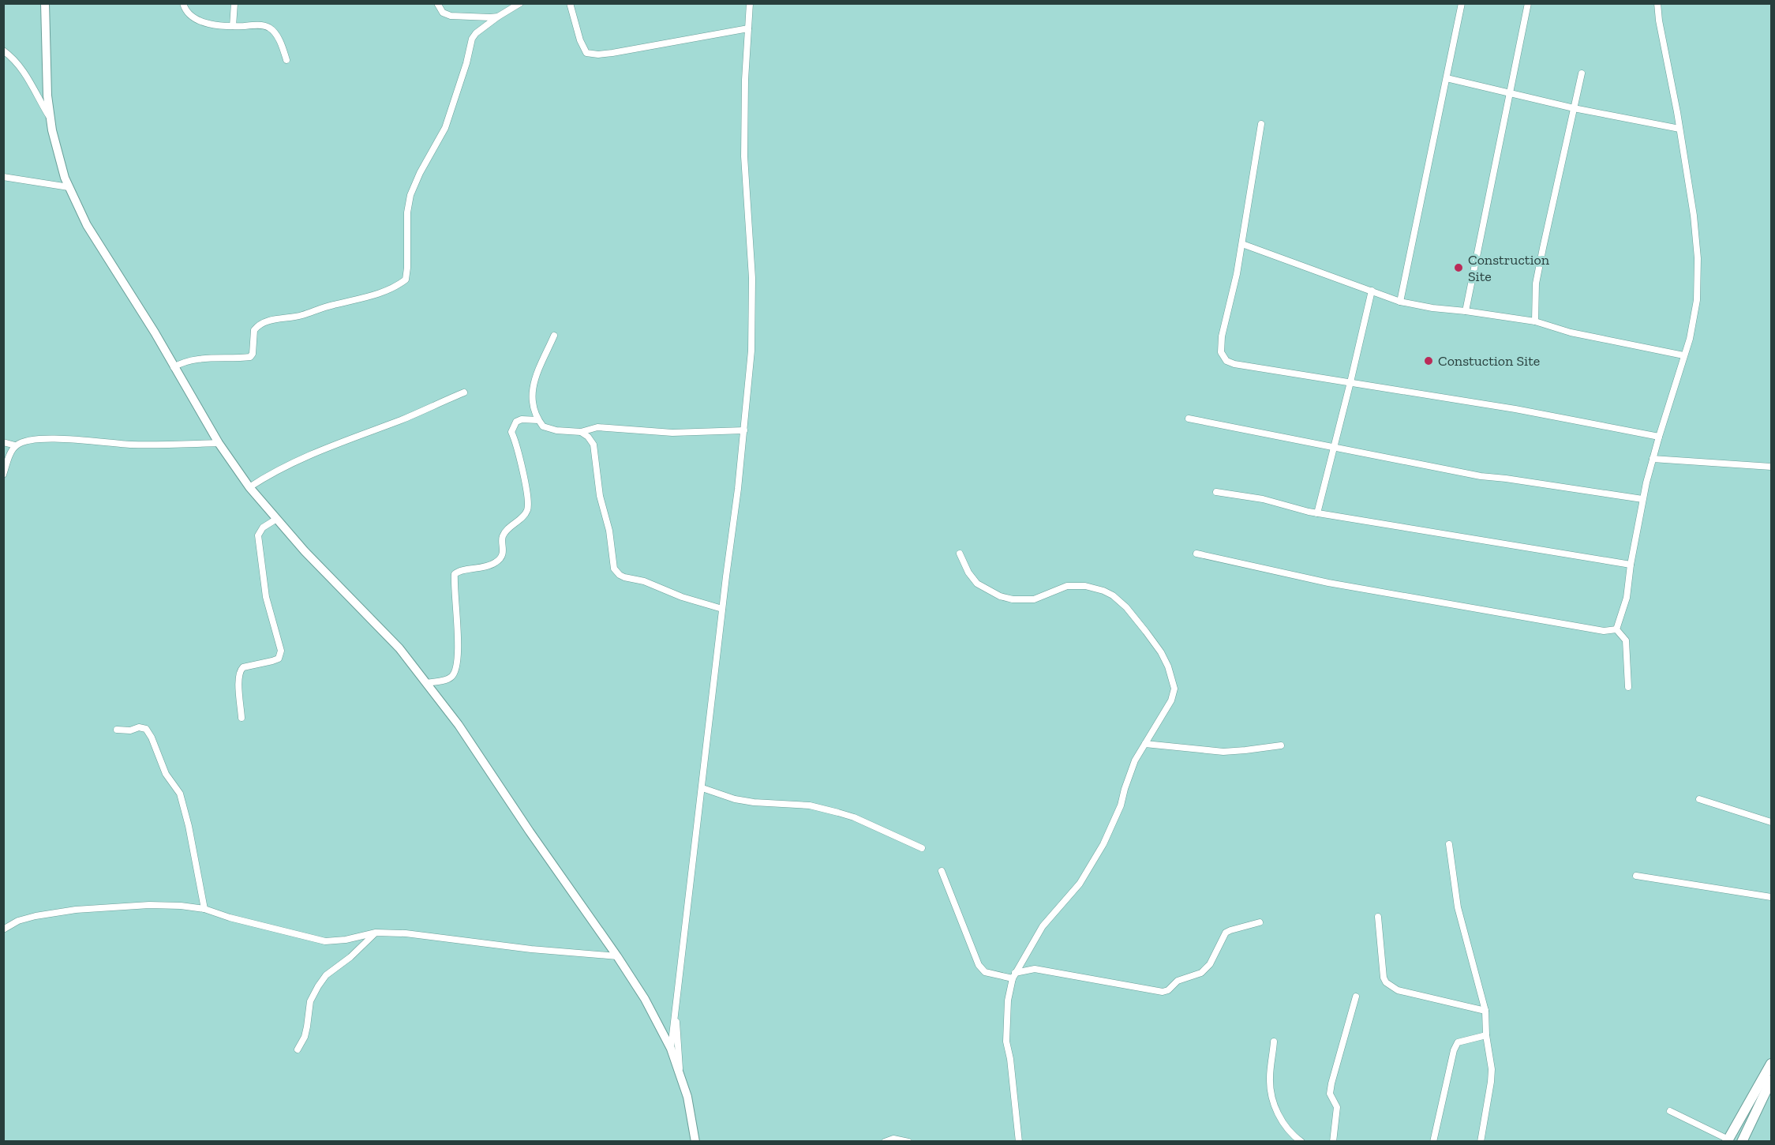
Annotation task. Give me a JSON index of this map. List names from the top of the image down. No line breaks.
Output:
{"places":["Construction Site","Constuction Site"]}
